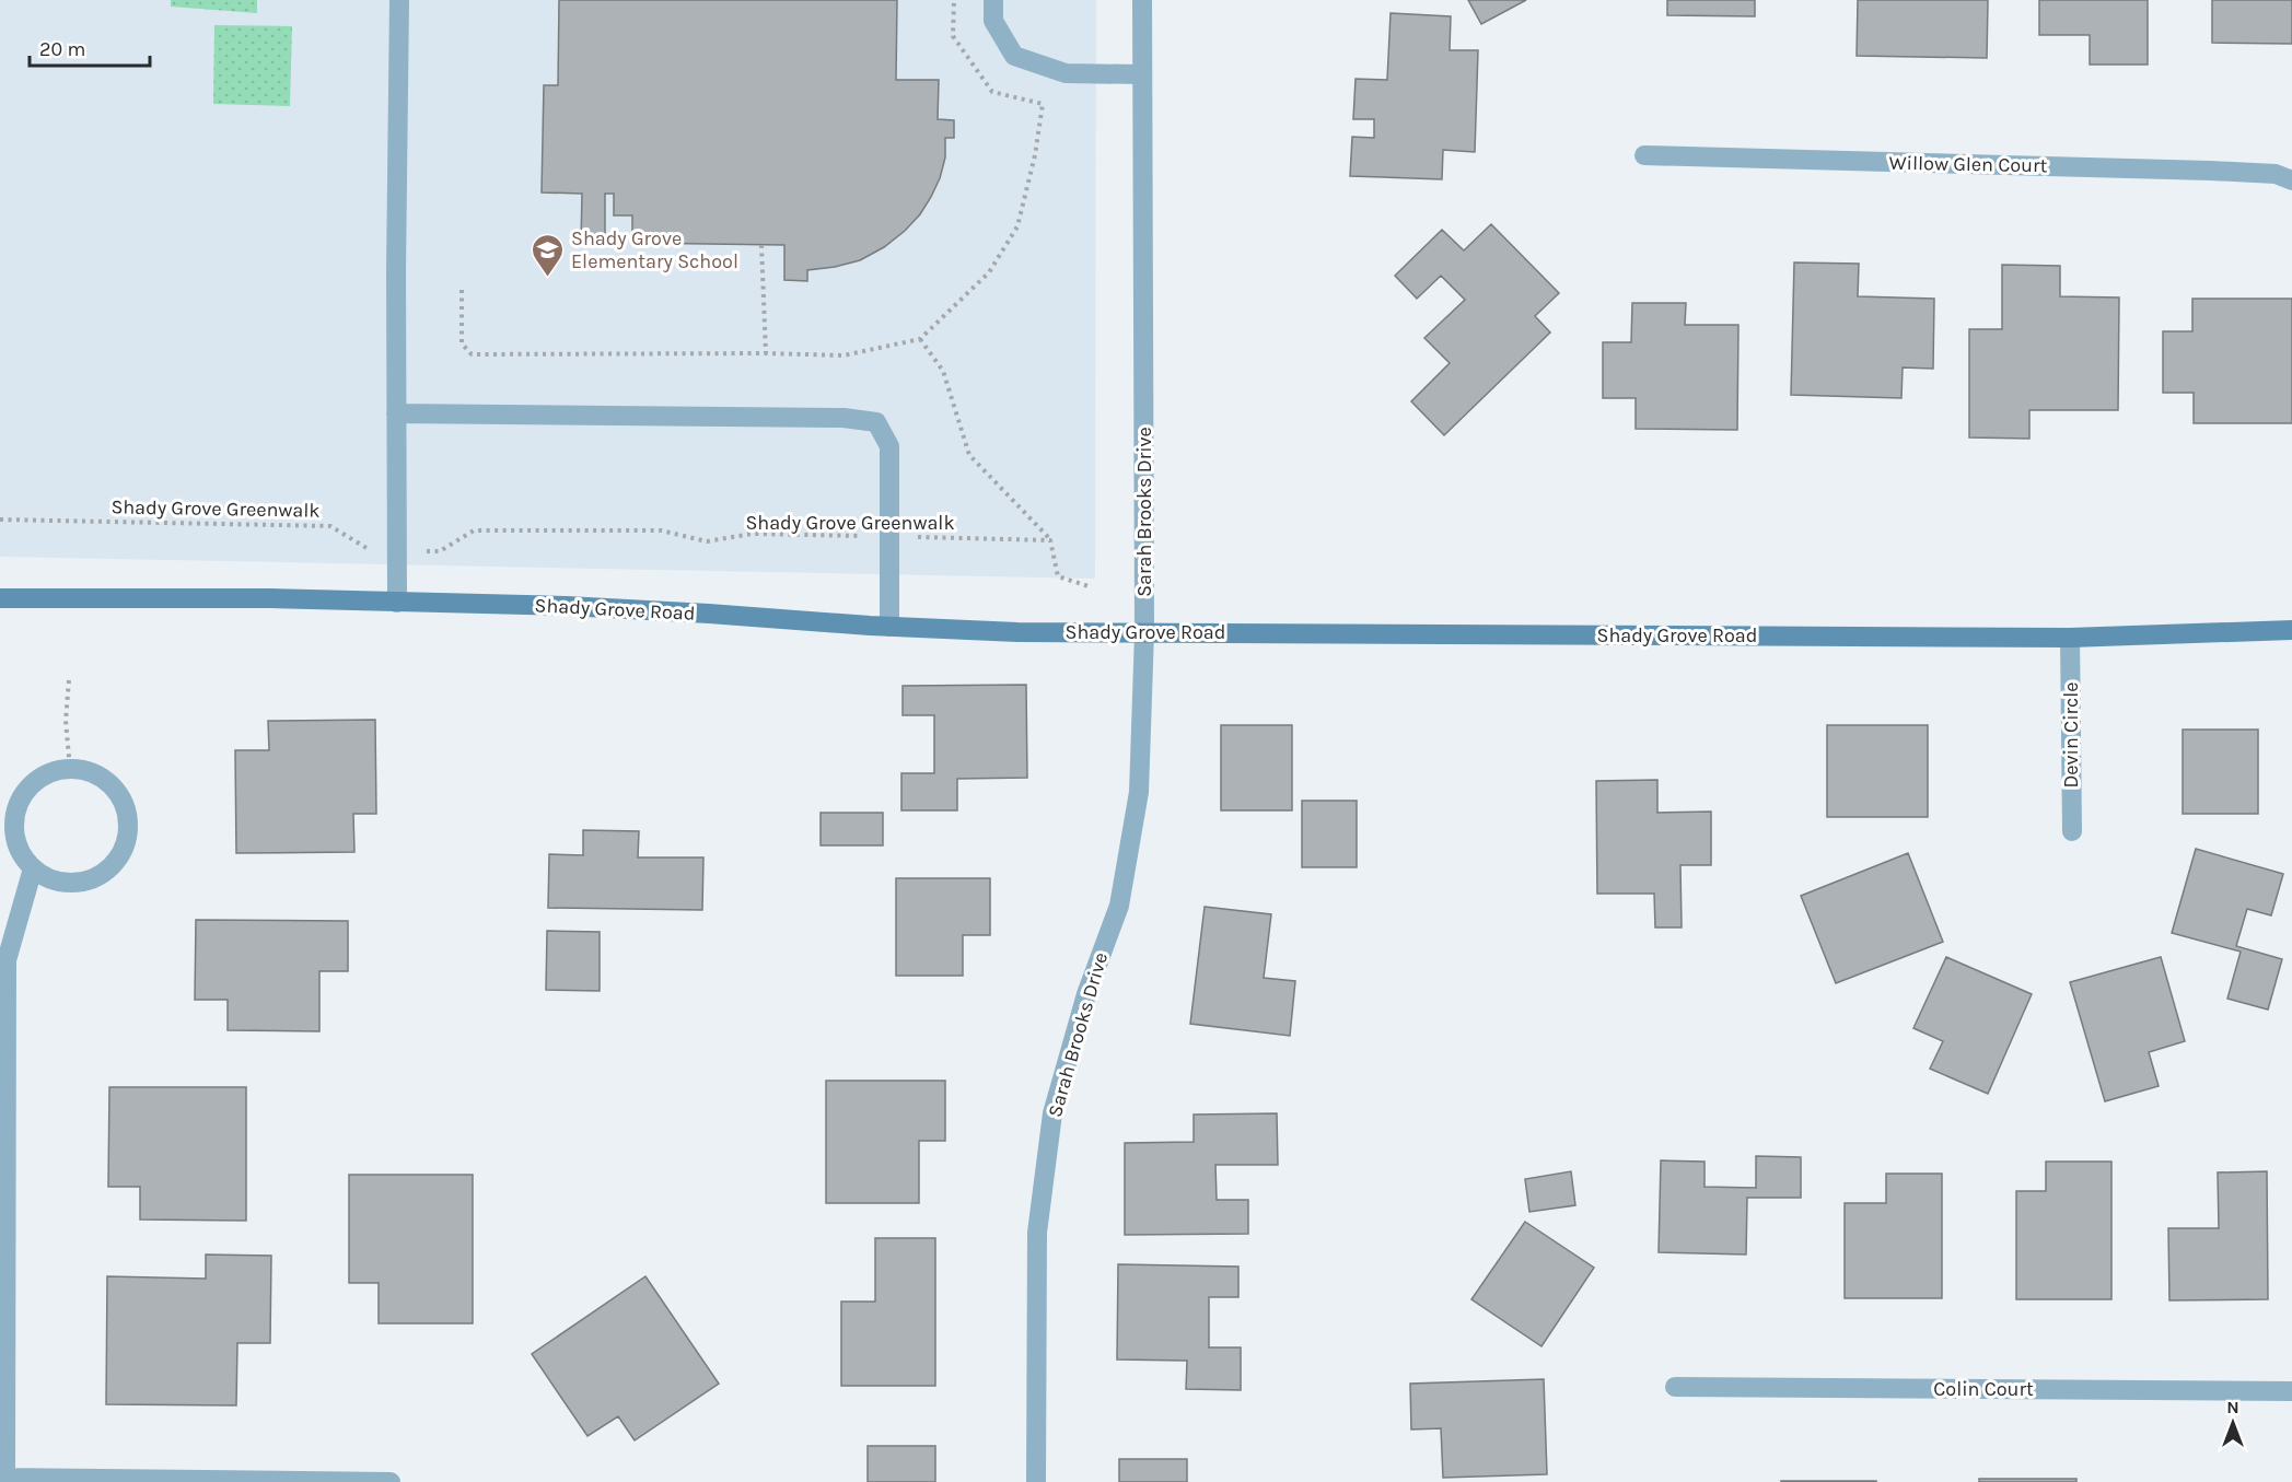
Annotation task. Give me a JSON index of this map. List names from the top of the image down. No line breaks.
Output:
{"streets":{"main road":["Shady Grove Road"],"street":["Willow Glen Court","Sarah Brooks Drive","Devin Circle","Colin Court"],"path":["Shady Grove Greenwalk"]},"crossings":[["Sarah Brooks Drive","Shady Grove Road"],["Shady Grove Road","Devin Circle"]],"places":{"school or university":["Shady Grove Elementary School"]},"scale_bar":"20 m","north":"top"}
